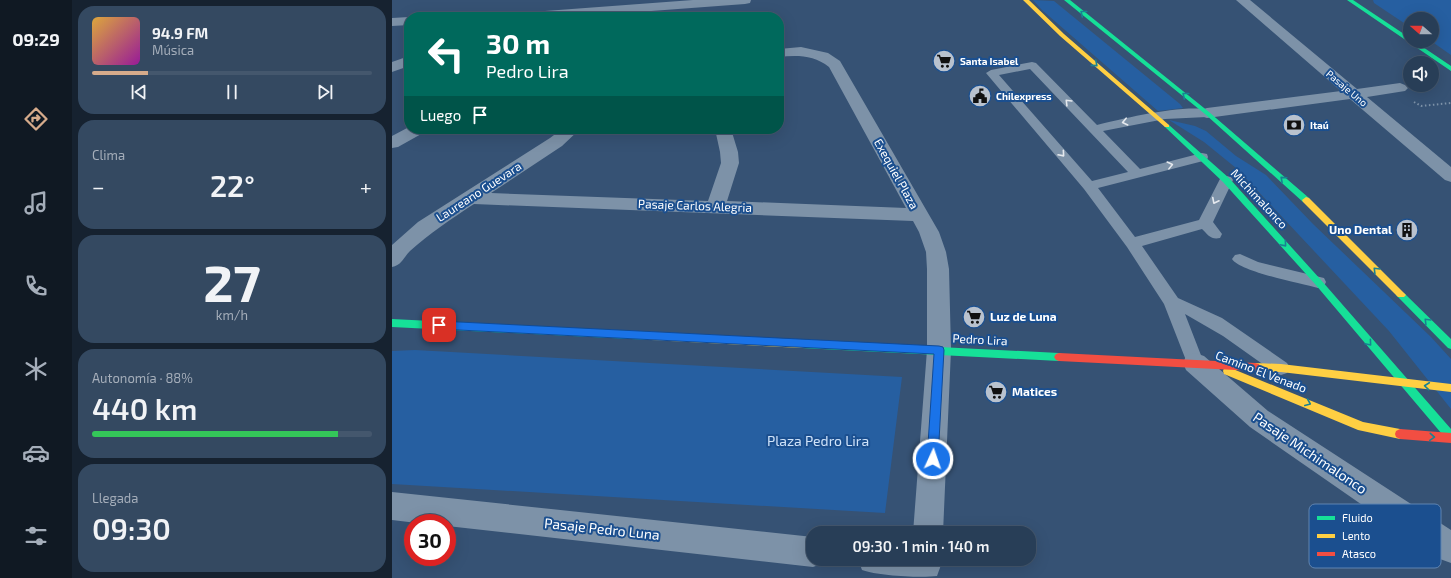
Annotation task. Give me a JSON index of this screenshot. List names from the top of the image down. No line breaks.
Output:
{"streets":{"main road":["Michimalonco","Pedro Lira","Camino El Venado"],"street":["Pasaje Uno","Exequiel Plaza","Laureano Guevara","Pasaje Carlos Alegria","Pasaje Michimalonco","Pasaje Pedro Luna"]},"crossings":[["Exequiel Plaza","Pasaje Carlos Alegria"],["Exequiel Plaza","Pedro Lira"],["Laureano Guevara","Pasaje Carlos Alegria"],["Michimalonco","Camino El Venado"],["Pedro Lira","Camino El Venado"],["Pedro Lira","Pasaje Michimalonco"],["Camino El Venado","Pasaje Michimalonco"]],"parks":["Plaza Pedro Lira"],"places":{"supermarket":["Santa Isabel","Luz de Luna","Matices"],"public building":["Chilexpress"],"bank":["Itaú"],"building":["Uno Dental"]},"legend":["Fluido","Lento","Atasco"],"north":"left","page":{"tabs":"09:29","turn":["30 m","Pedro Lira"],"song":["94.9 FM","Música"],"then":"Luego","tile":["Clima",["27","km/h"],["Autonomía · 88%","440 km"],["Llegada","09:30"]],"heat":["−","22°","+"],"limit":"30","trip":"09:30 · 1 min · 140 m"}}
